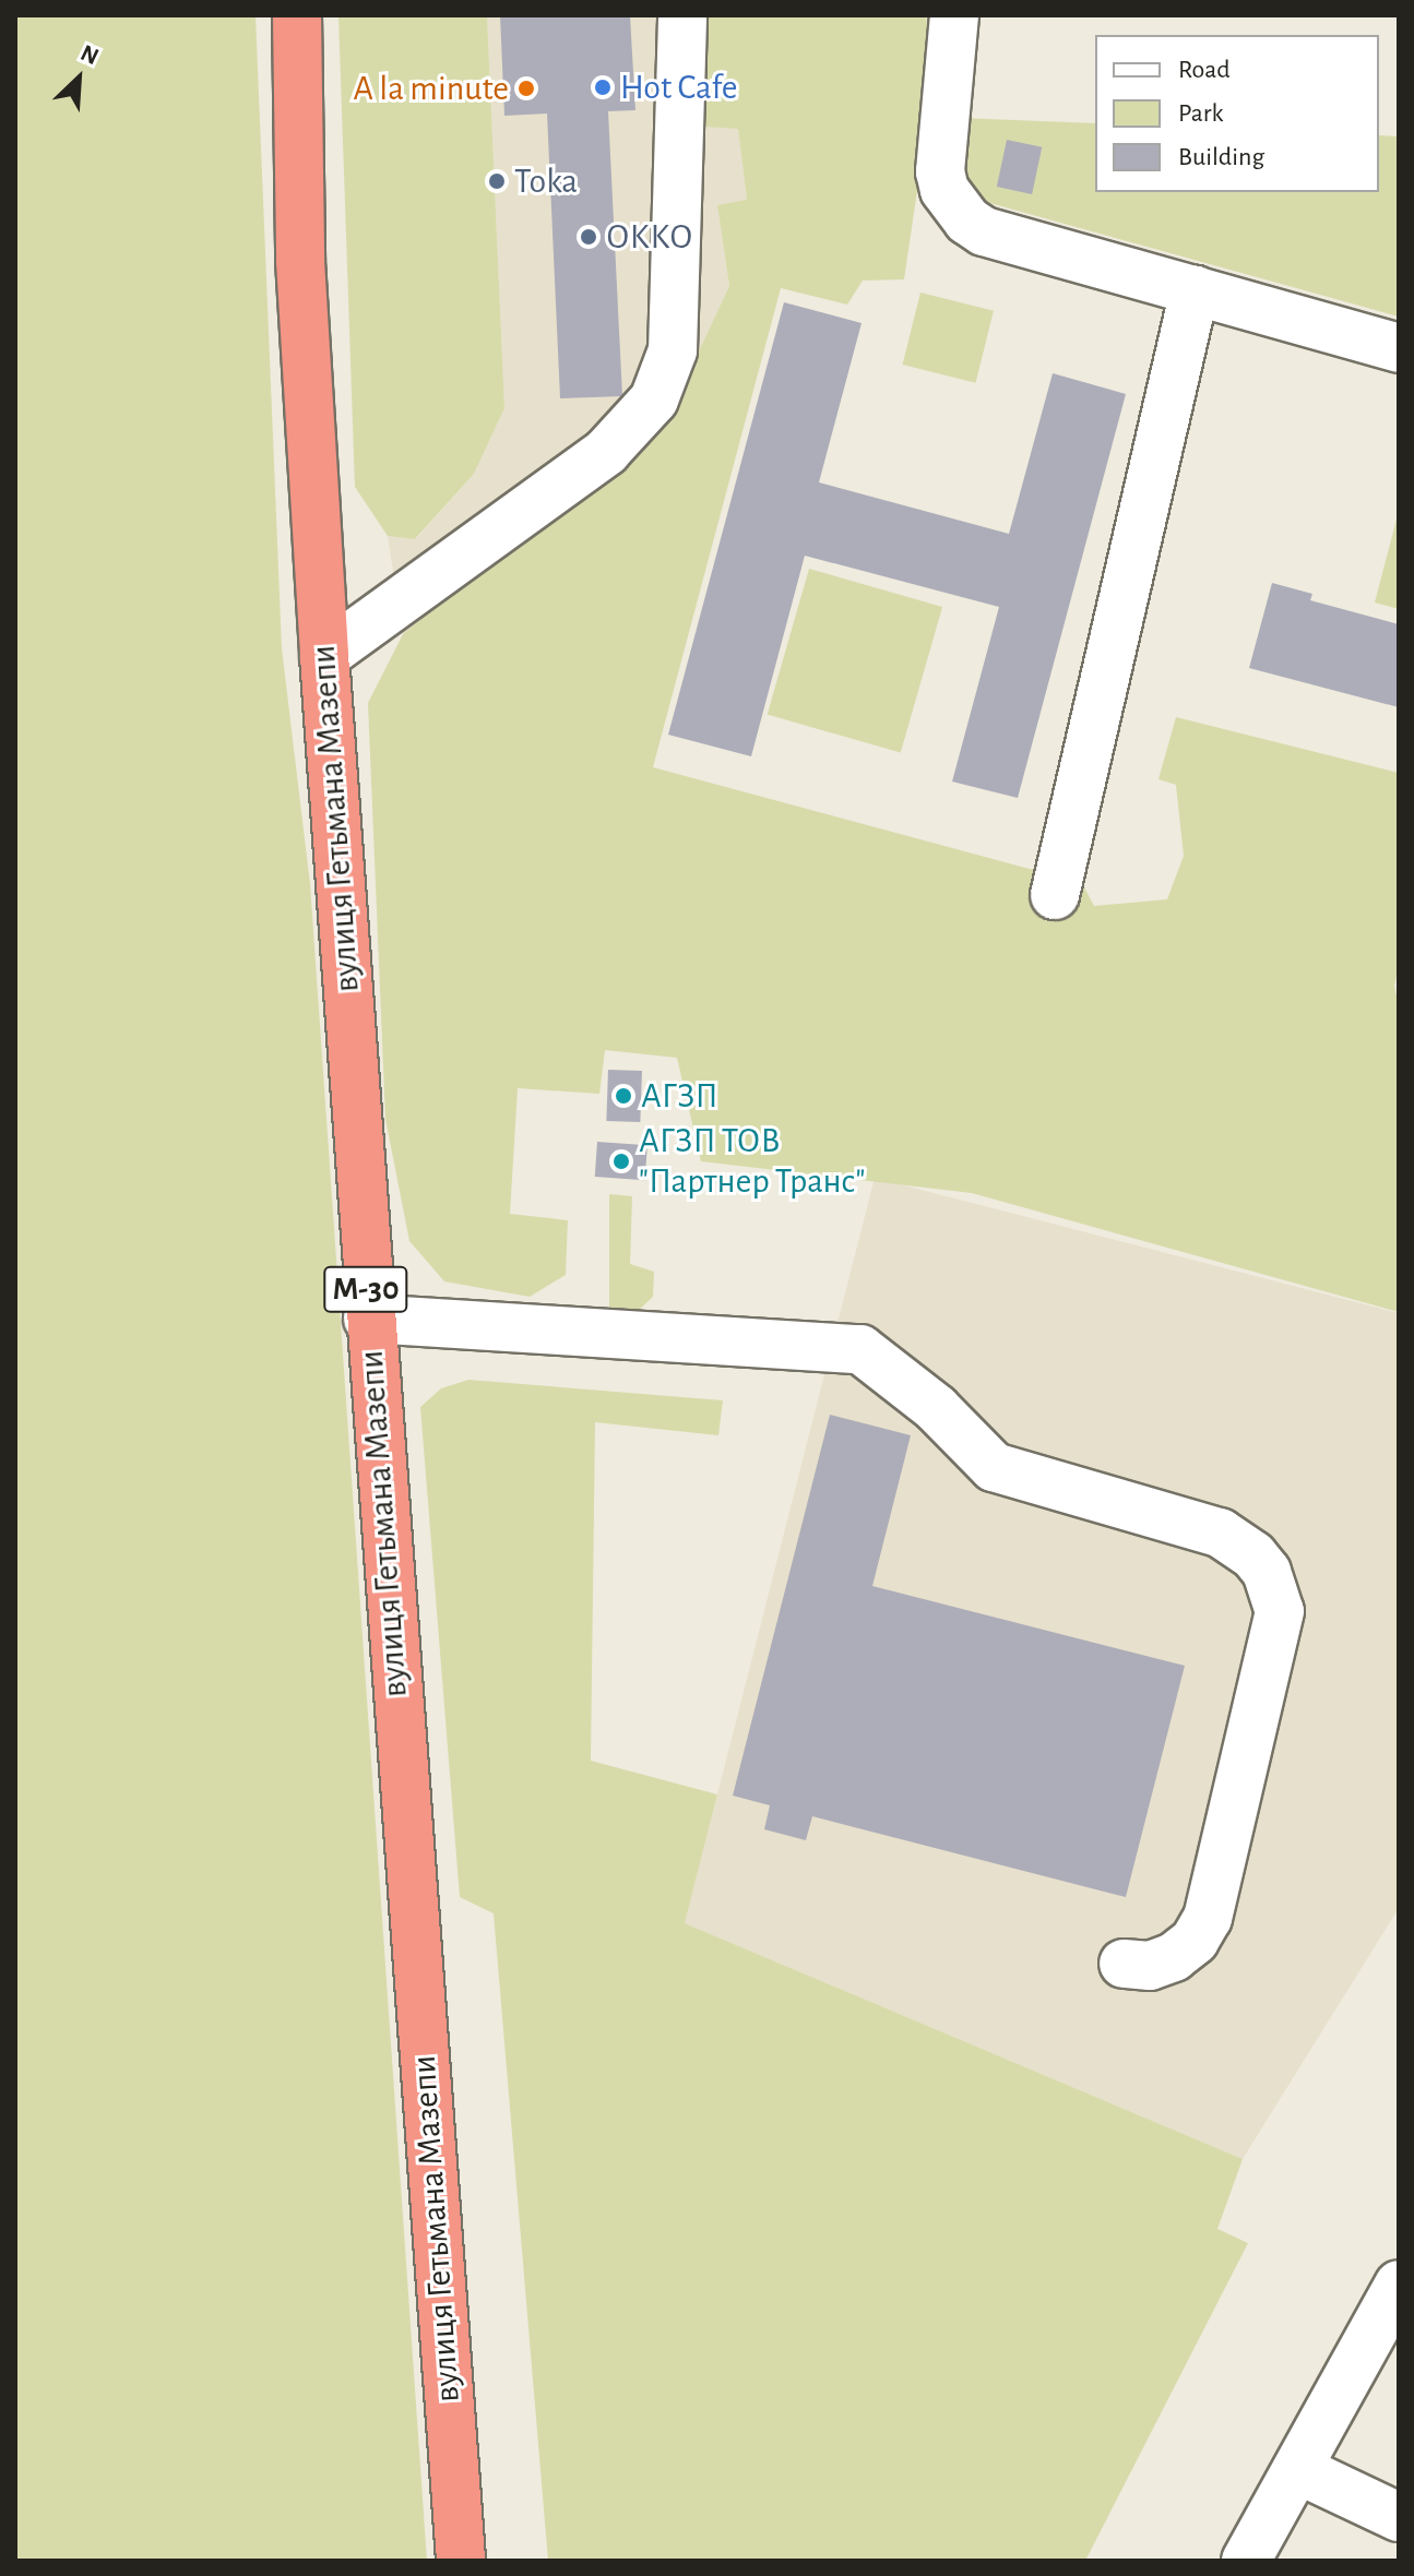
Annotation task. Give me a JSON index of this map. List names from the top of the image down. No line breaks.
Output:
{"streets":{"highway":["вулиця Гетьмана Мазепи","М-30"]},"places":["Hot Cafe","A la minute","Toka","ОККО","АГЗП","АГЗП ТОВ \"Партнер Транс\""],"legend":["Road","Park","Building"],"north":"top right"}
